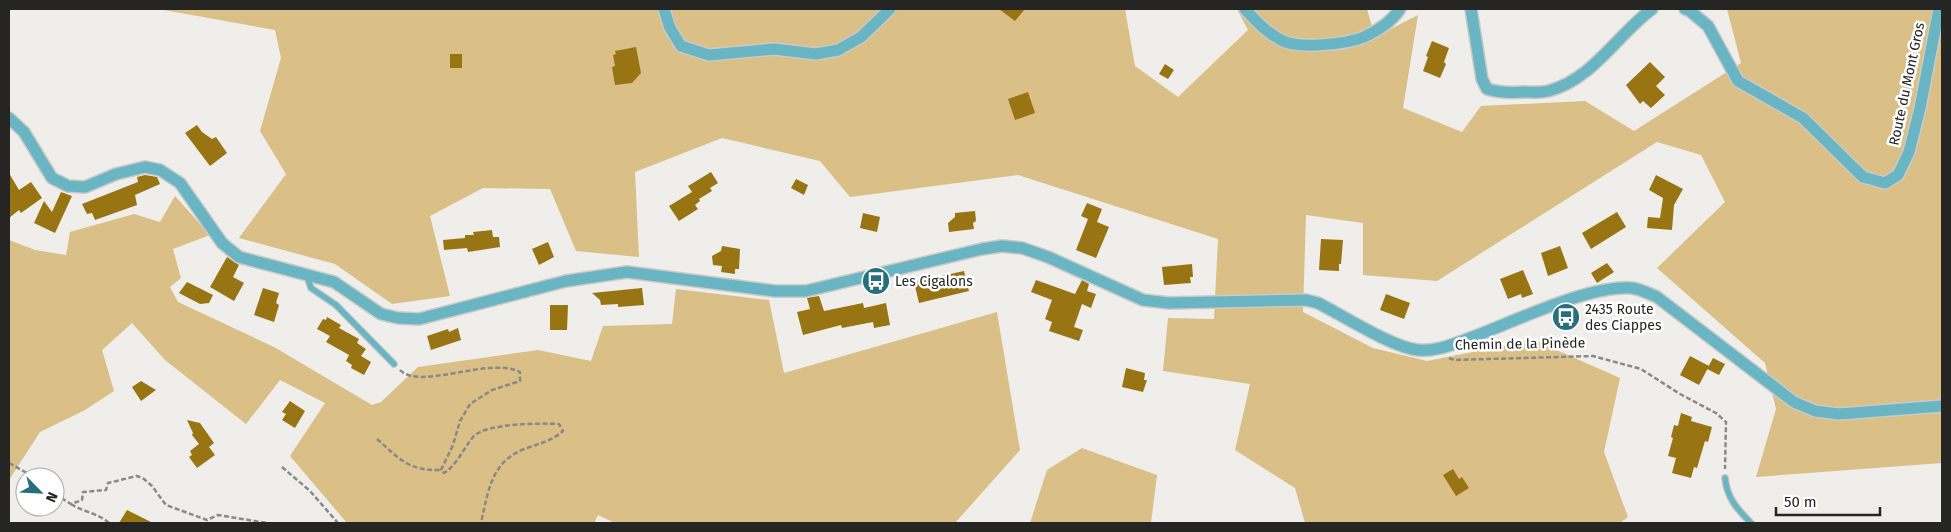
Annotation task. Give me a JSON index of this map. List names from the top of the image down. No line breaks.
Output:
{"streets":{"street":["Route du Mont Gros"],"path":["Chemin de la Pinède"]},"places":{"bus stop":["Les Cigalons","2435 Route des Ciappes"]},"scale_bar":"50 m","north":"bottom right"}
